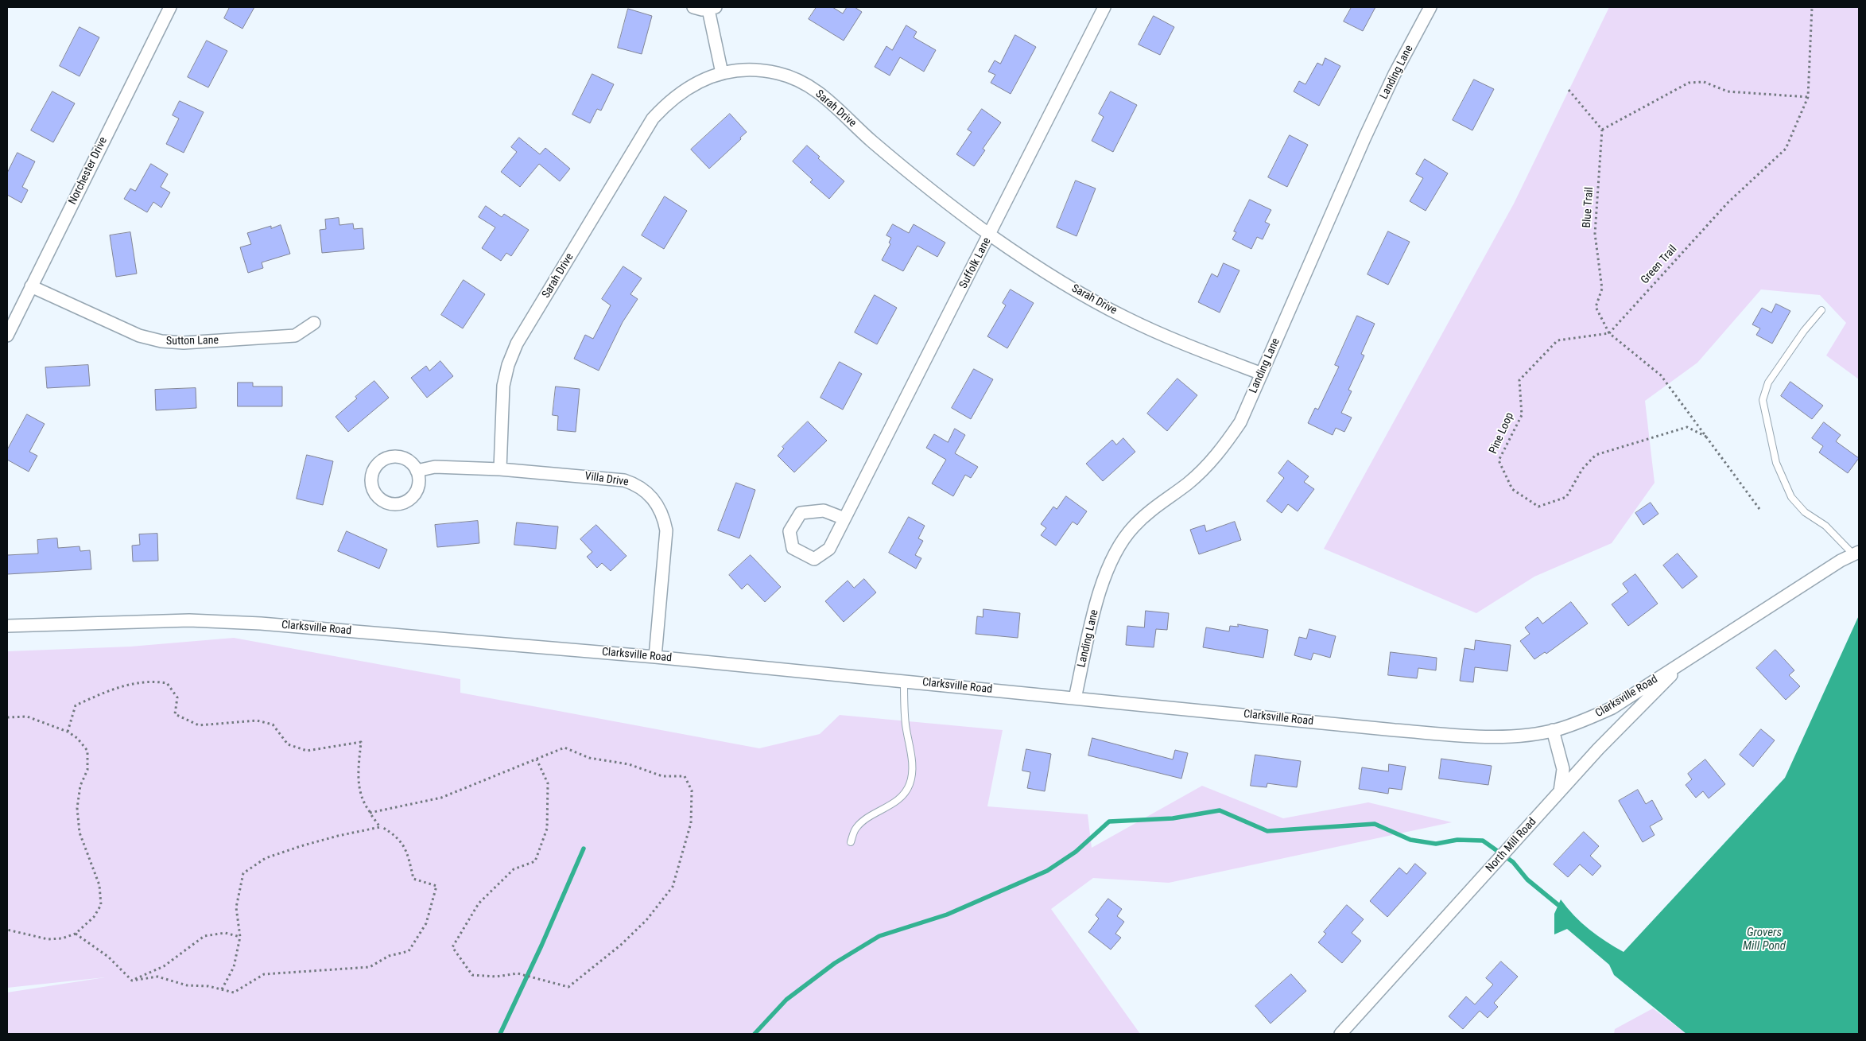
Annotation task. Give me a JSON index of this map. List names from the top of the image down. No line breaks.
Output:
{"streets":{"street":["Landing Lane","Sarah Drive","Norchester Drive","Suffolk Lane","Sutton Lane","Villa Drive","Clarksville Road","North Mill Road"],"path":["Blue Trail","Green Trail","Pine Loop"]},"crossings":[["Landing Lane","Sarah Drive"],["Landing Lane","Clarksville Road"],["Sarah Drive","Suffolk Lane"],["Sarah Drive","Villa Drive"],["Norchester Drive","Sutton Lane"],["Blue Trail","Green Trail"],["Blue Trail","Pine Loop"],["Green Trail","Pine Loop"],["Villa Drive","Clarksville Road"],["Clarksville Road","North Mill Road"]],"water":["Grovers Mill Pond"]}
